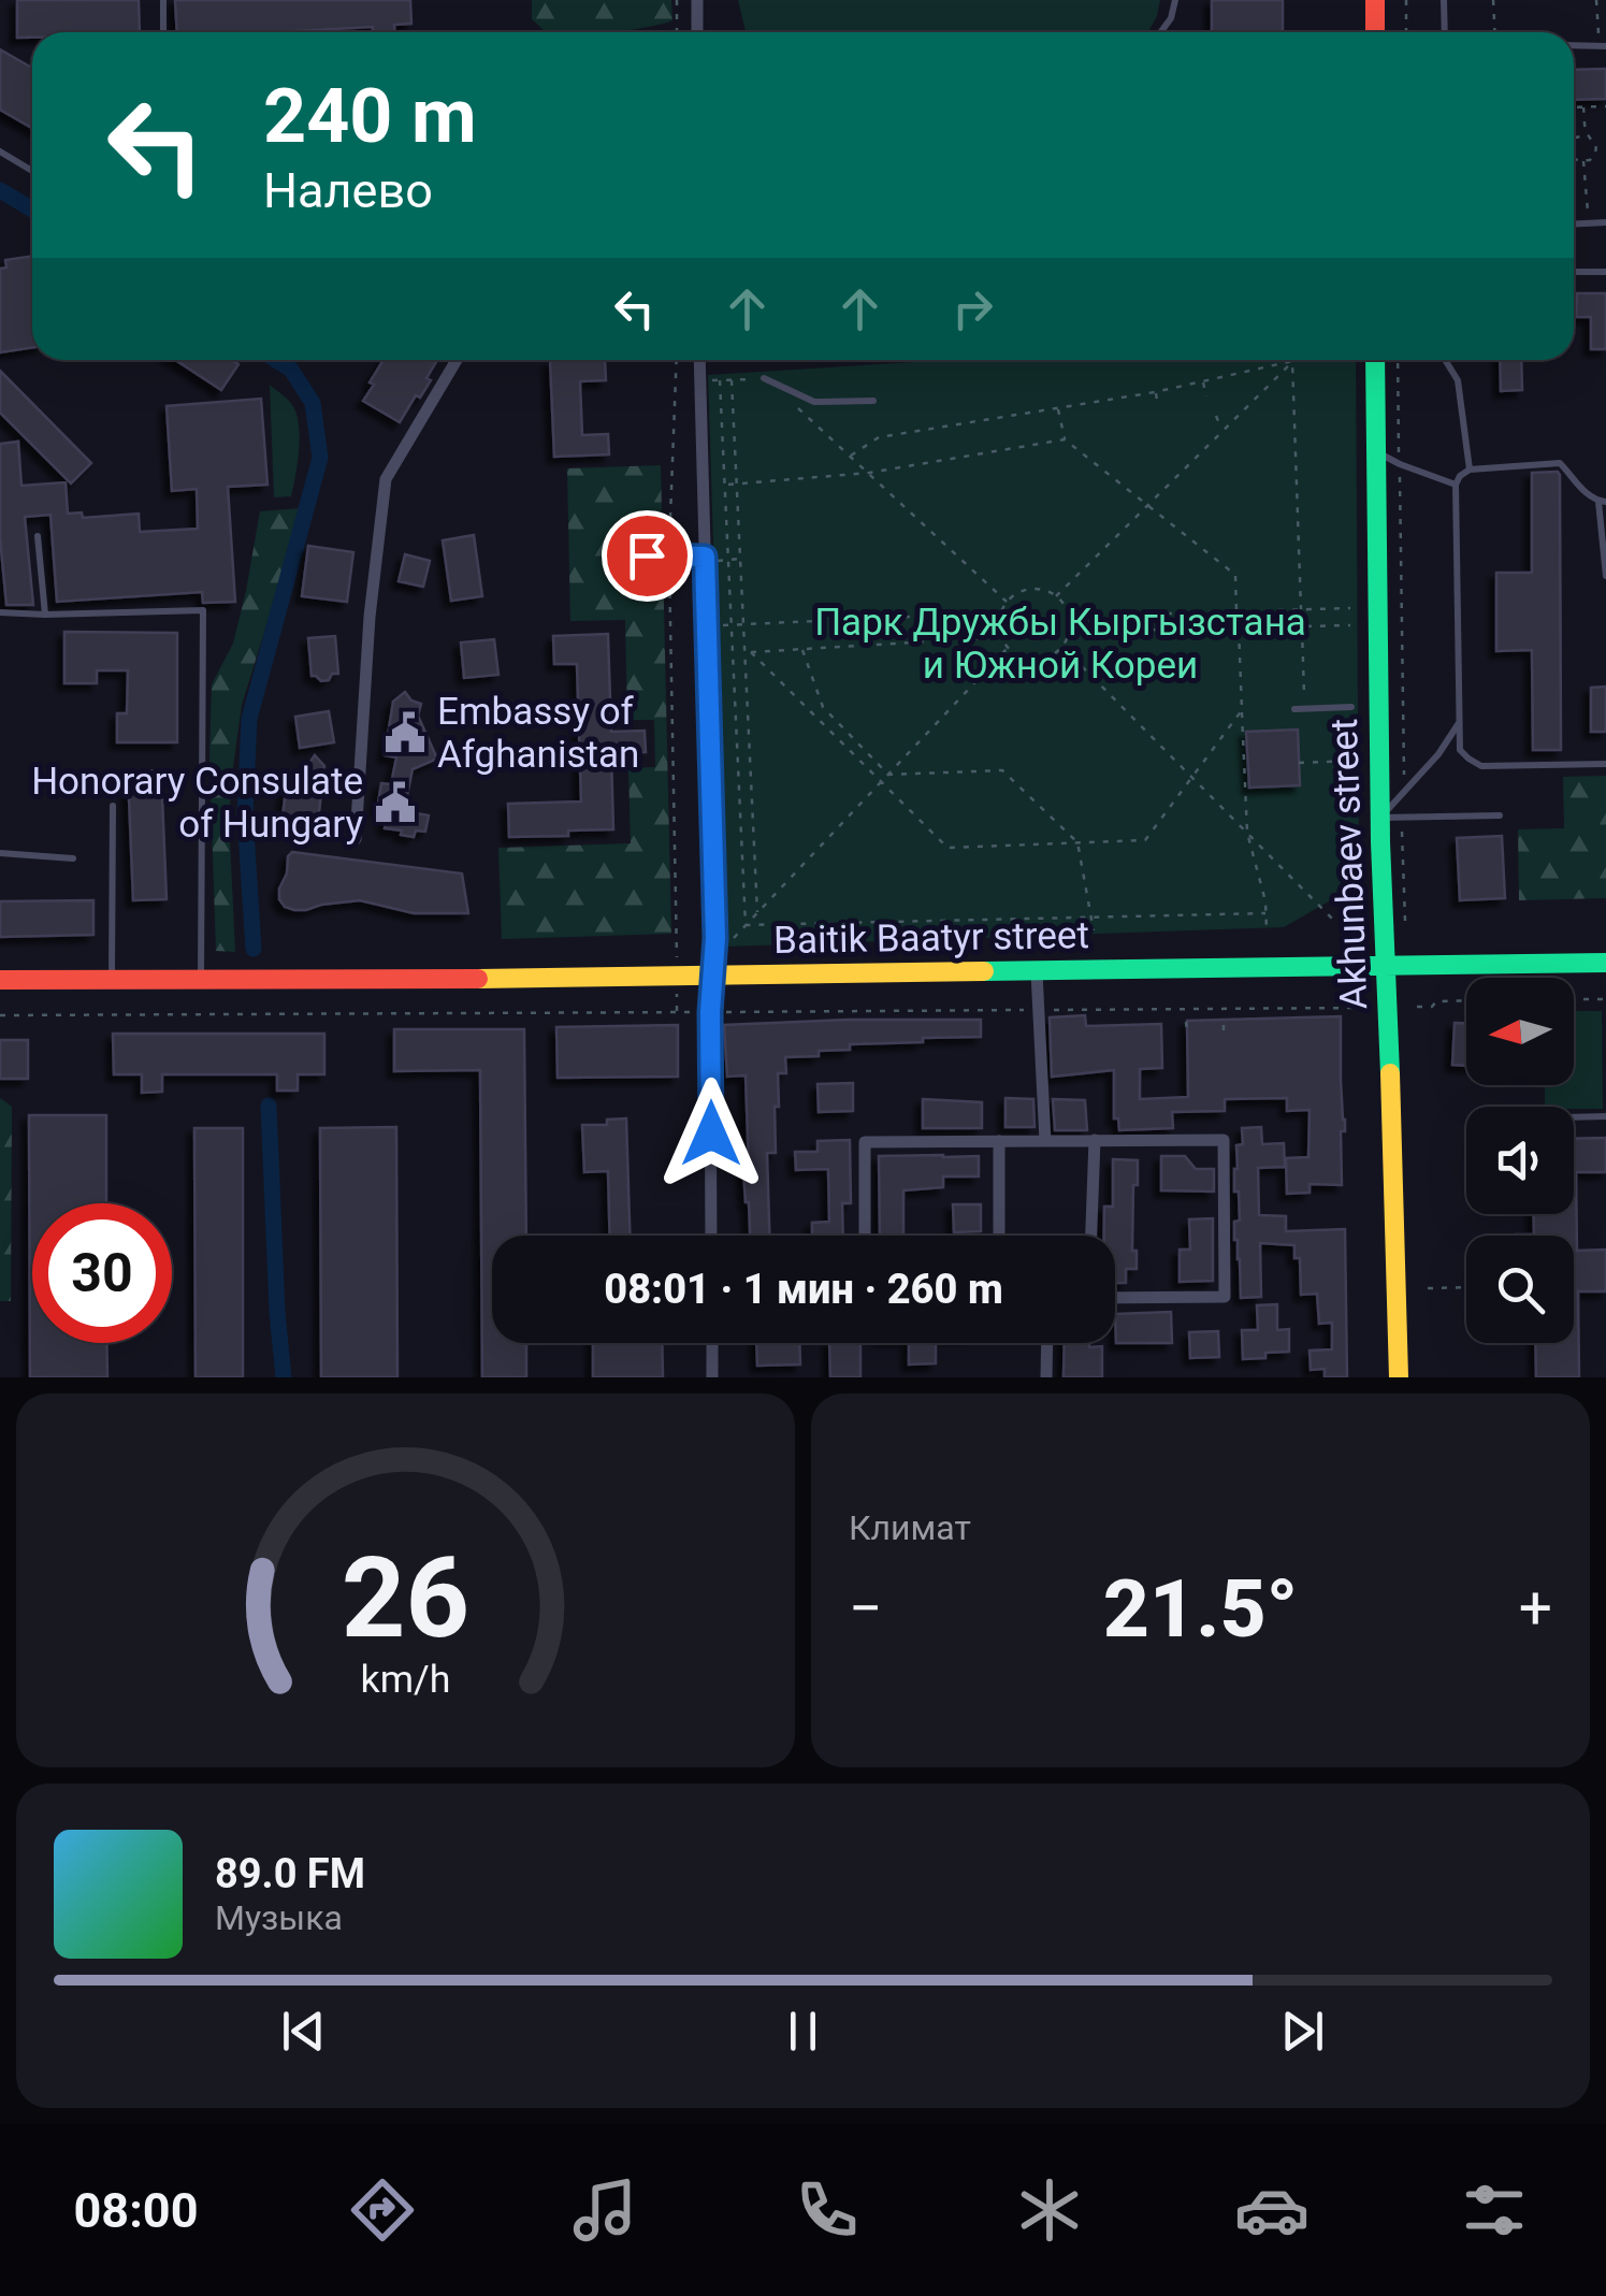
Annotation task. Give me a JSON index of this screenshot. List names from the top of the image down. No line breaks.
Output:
{"streets":{"main road":["Akhunbaev street","Baitik Baatyr street"]},"crossings":[["Akhunbaev street","Baitik Baatyr street"]],"parks":["Парк Дружбы Кыргызстана и Южной Кореи"],"places":{"public building":["Embassy of Afghanistan","Honorary Consulate of Hungary"]},"north":"left","page":{"turn":["240 m","Налево"],"limit":"30","trip":"08:01 · 1 мин · 260 m","tile":"Климат","heat":["−","21.5°","+"],"song":["89.0 FM","Музыка"],"tabs":"08:00","gauge":["26","km/h"]}}
